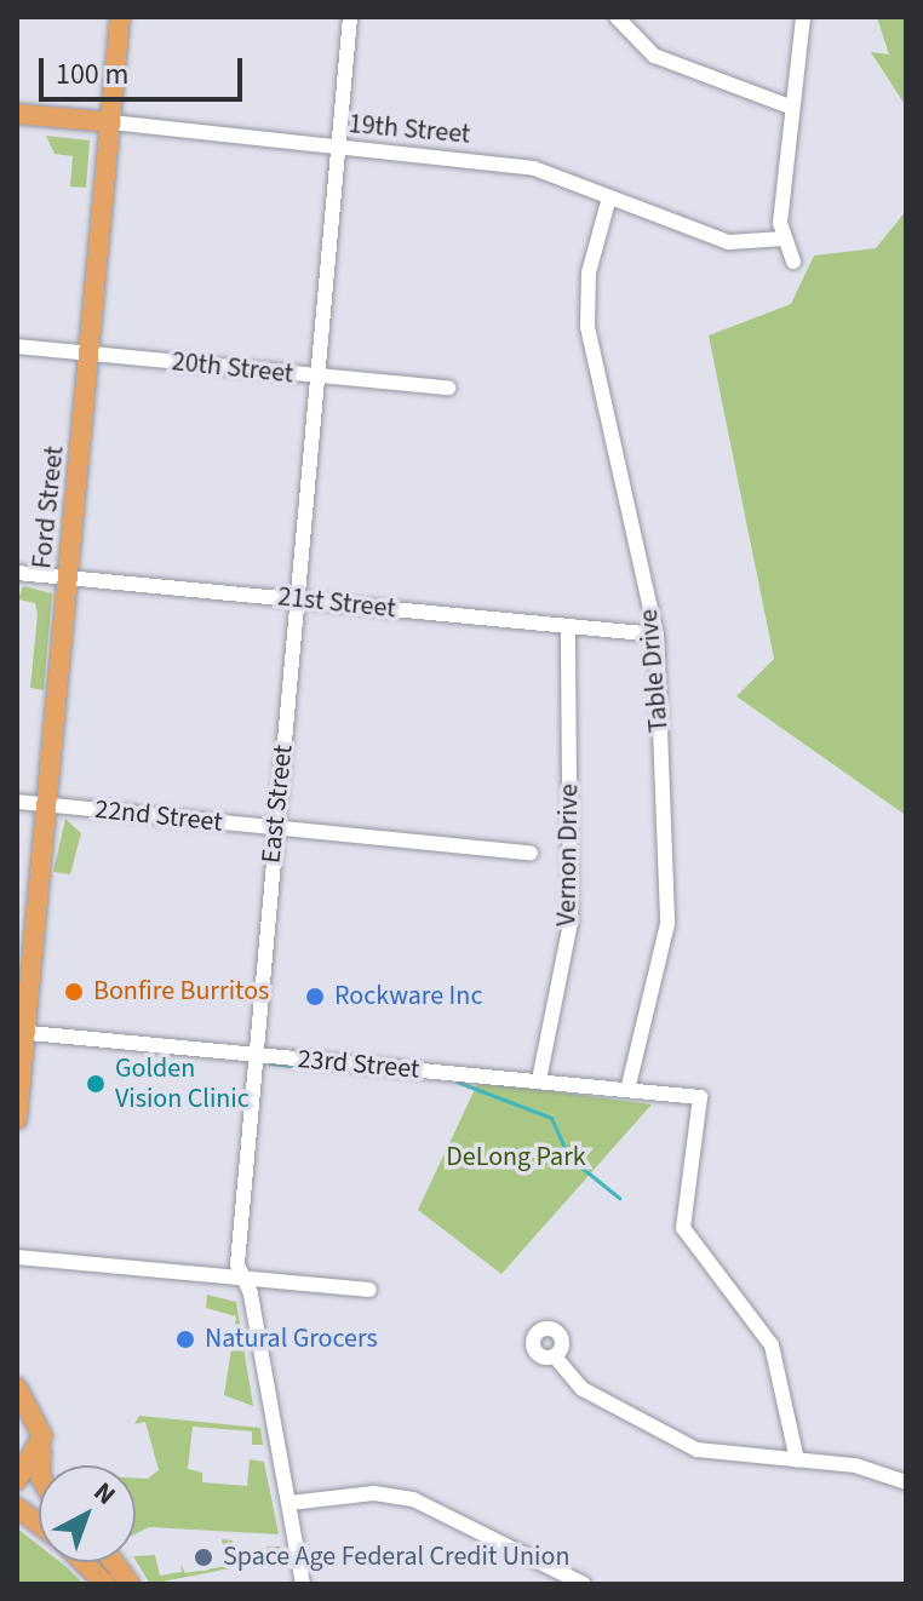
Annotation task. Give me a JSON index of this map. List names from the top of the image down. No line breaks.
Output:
{"streets":{"main road":["19th Street","Ford Street"],"street":["20th Street","21st Street","Table Drive","East Street","22nd Street","Vernon Drive","23rd Street"]},"crossings":[["19th Street","Ford Street"],["19th Street","Table Drive"],["19th Street","East Street"],["20th Street","Ford Street"],["20th Street","East Street"],["Ford Street","21st Street"],["Ford Street","22nd Street"],["Ford Street","23rd Street"],["21st Street","Table Drive"],["21st Street","East Street"],["21st Street","Vernon Drive"],["Table Drive","23rd Street"],["East Street","22nd Street"],["East Street","23rd Street"],["Vernon Drive","23rd Street"]],"parks":["DeLong Park"],"places":["Bonfire Burritos","Rockware Inc","Golden Vision Clinic","Natural Grocers","Space Age Federal Credit Union"],"scale_bar":"100 m","north":"top right"}
